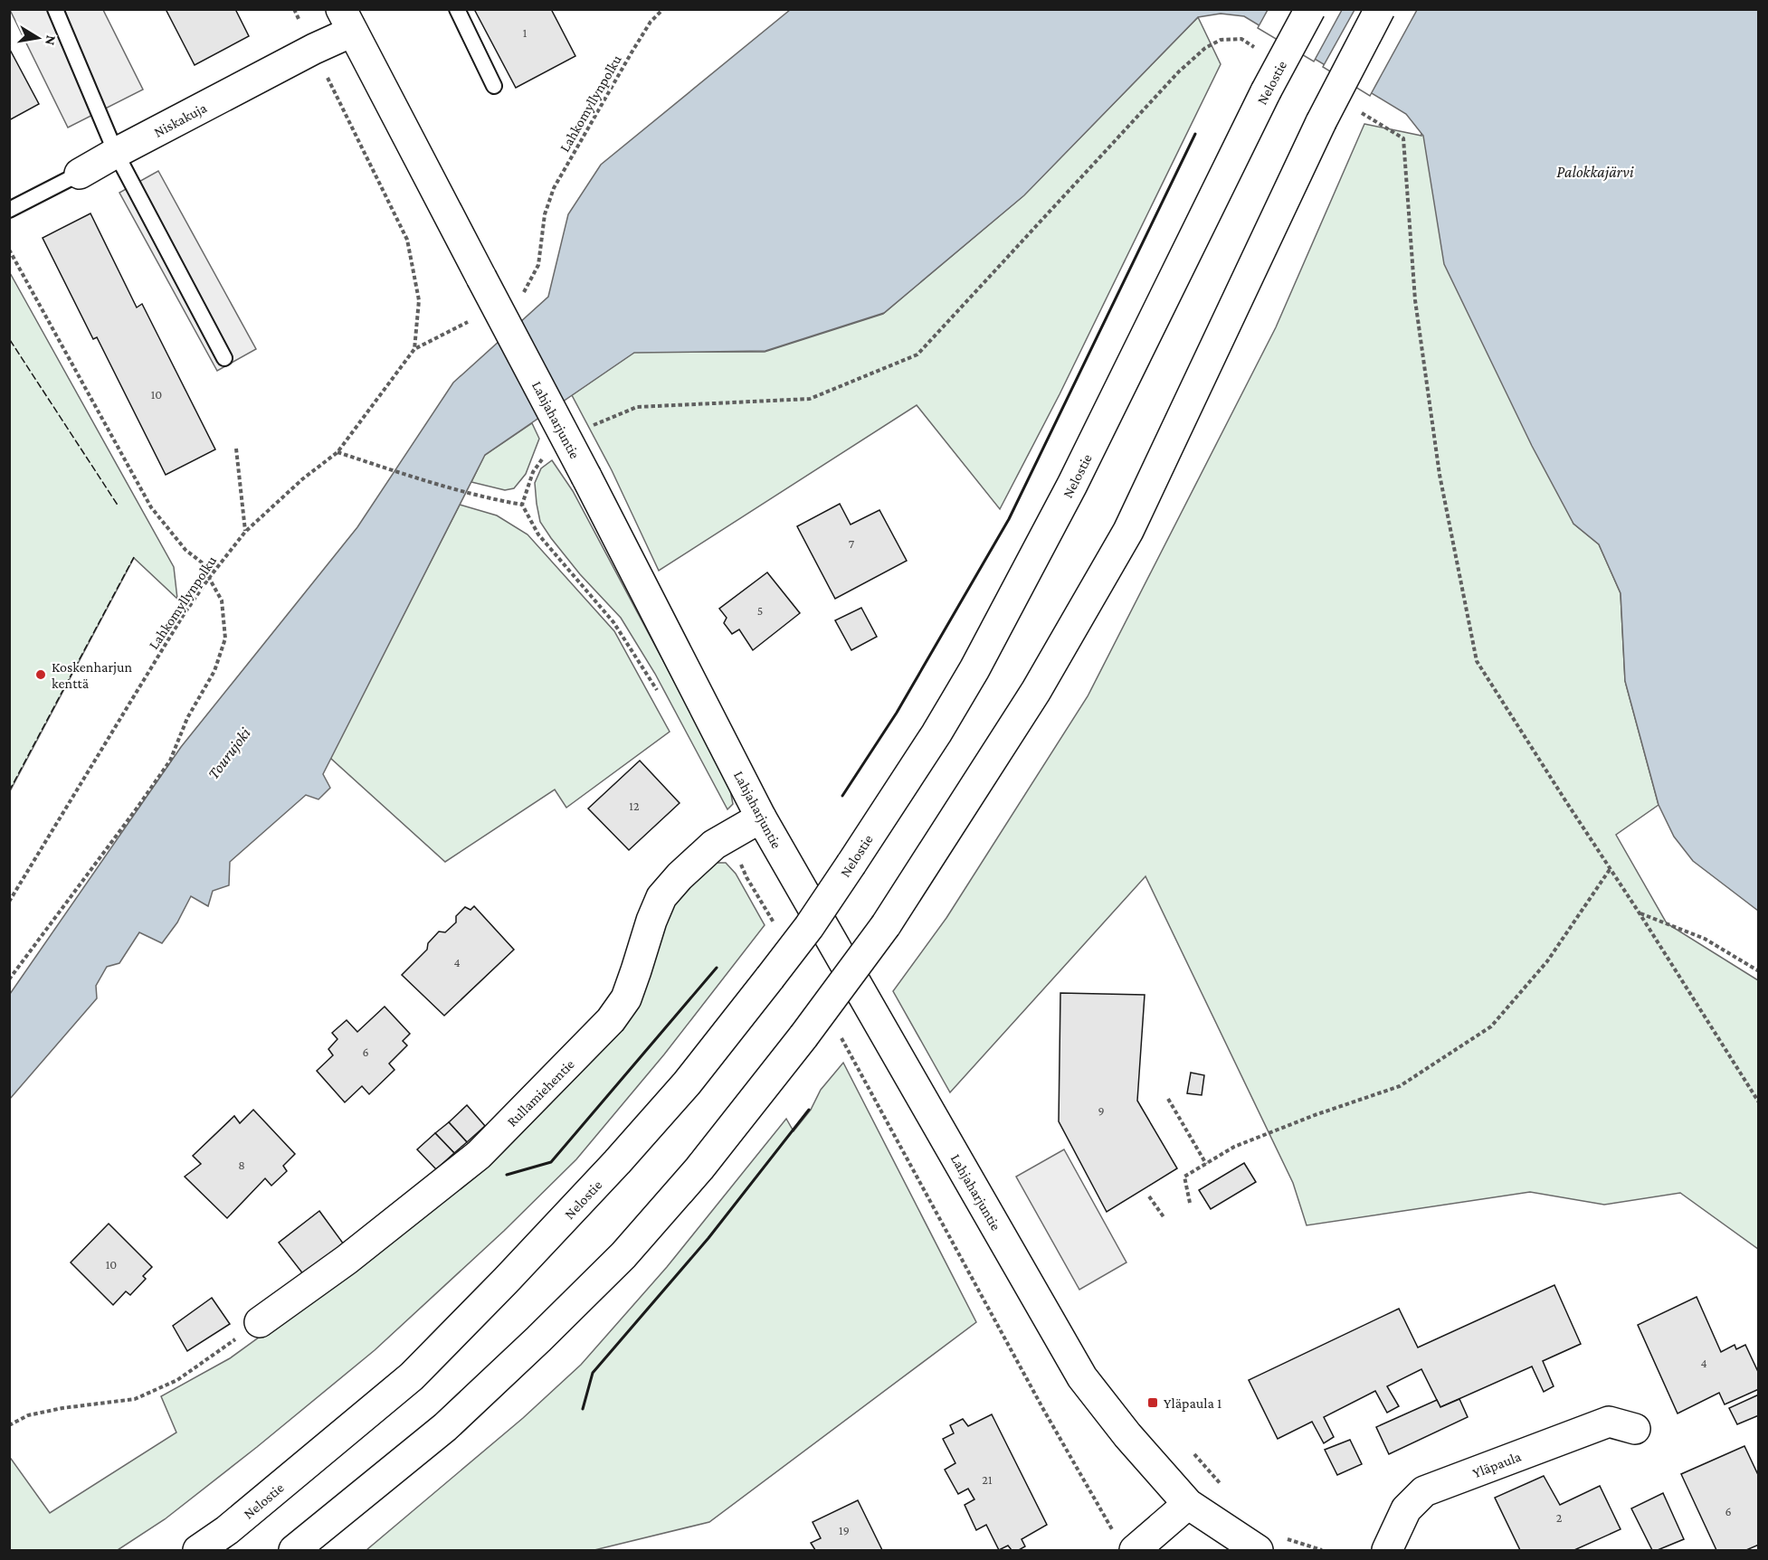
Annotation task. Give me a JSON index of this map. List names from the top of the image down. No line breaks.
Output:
{"streets":{"main road":["Nelostie","Niskakuja","Lahjaharjuntie","Rullamiehentie","Yläpaula"],"path":["Lahkomyllynpolku"]},"crossings":[["Lahkomyllynpolku","Niskakuja"],["Niskakuja","Lahjaharjuntie"],["Lahjaharjuntie","Rullamiehentie"]],"water":["Palokkajärvi","Tourujoki"],"places":{"other":["Koskenharjun kenttä"],"transit":["Yläpaula 1"]},"house_numbers":["1","10","7","5","12","4","6","9","8","10","4","21","6","2","19"],"north":"right"}
